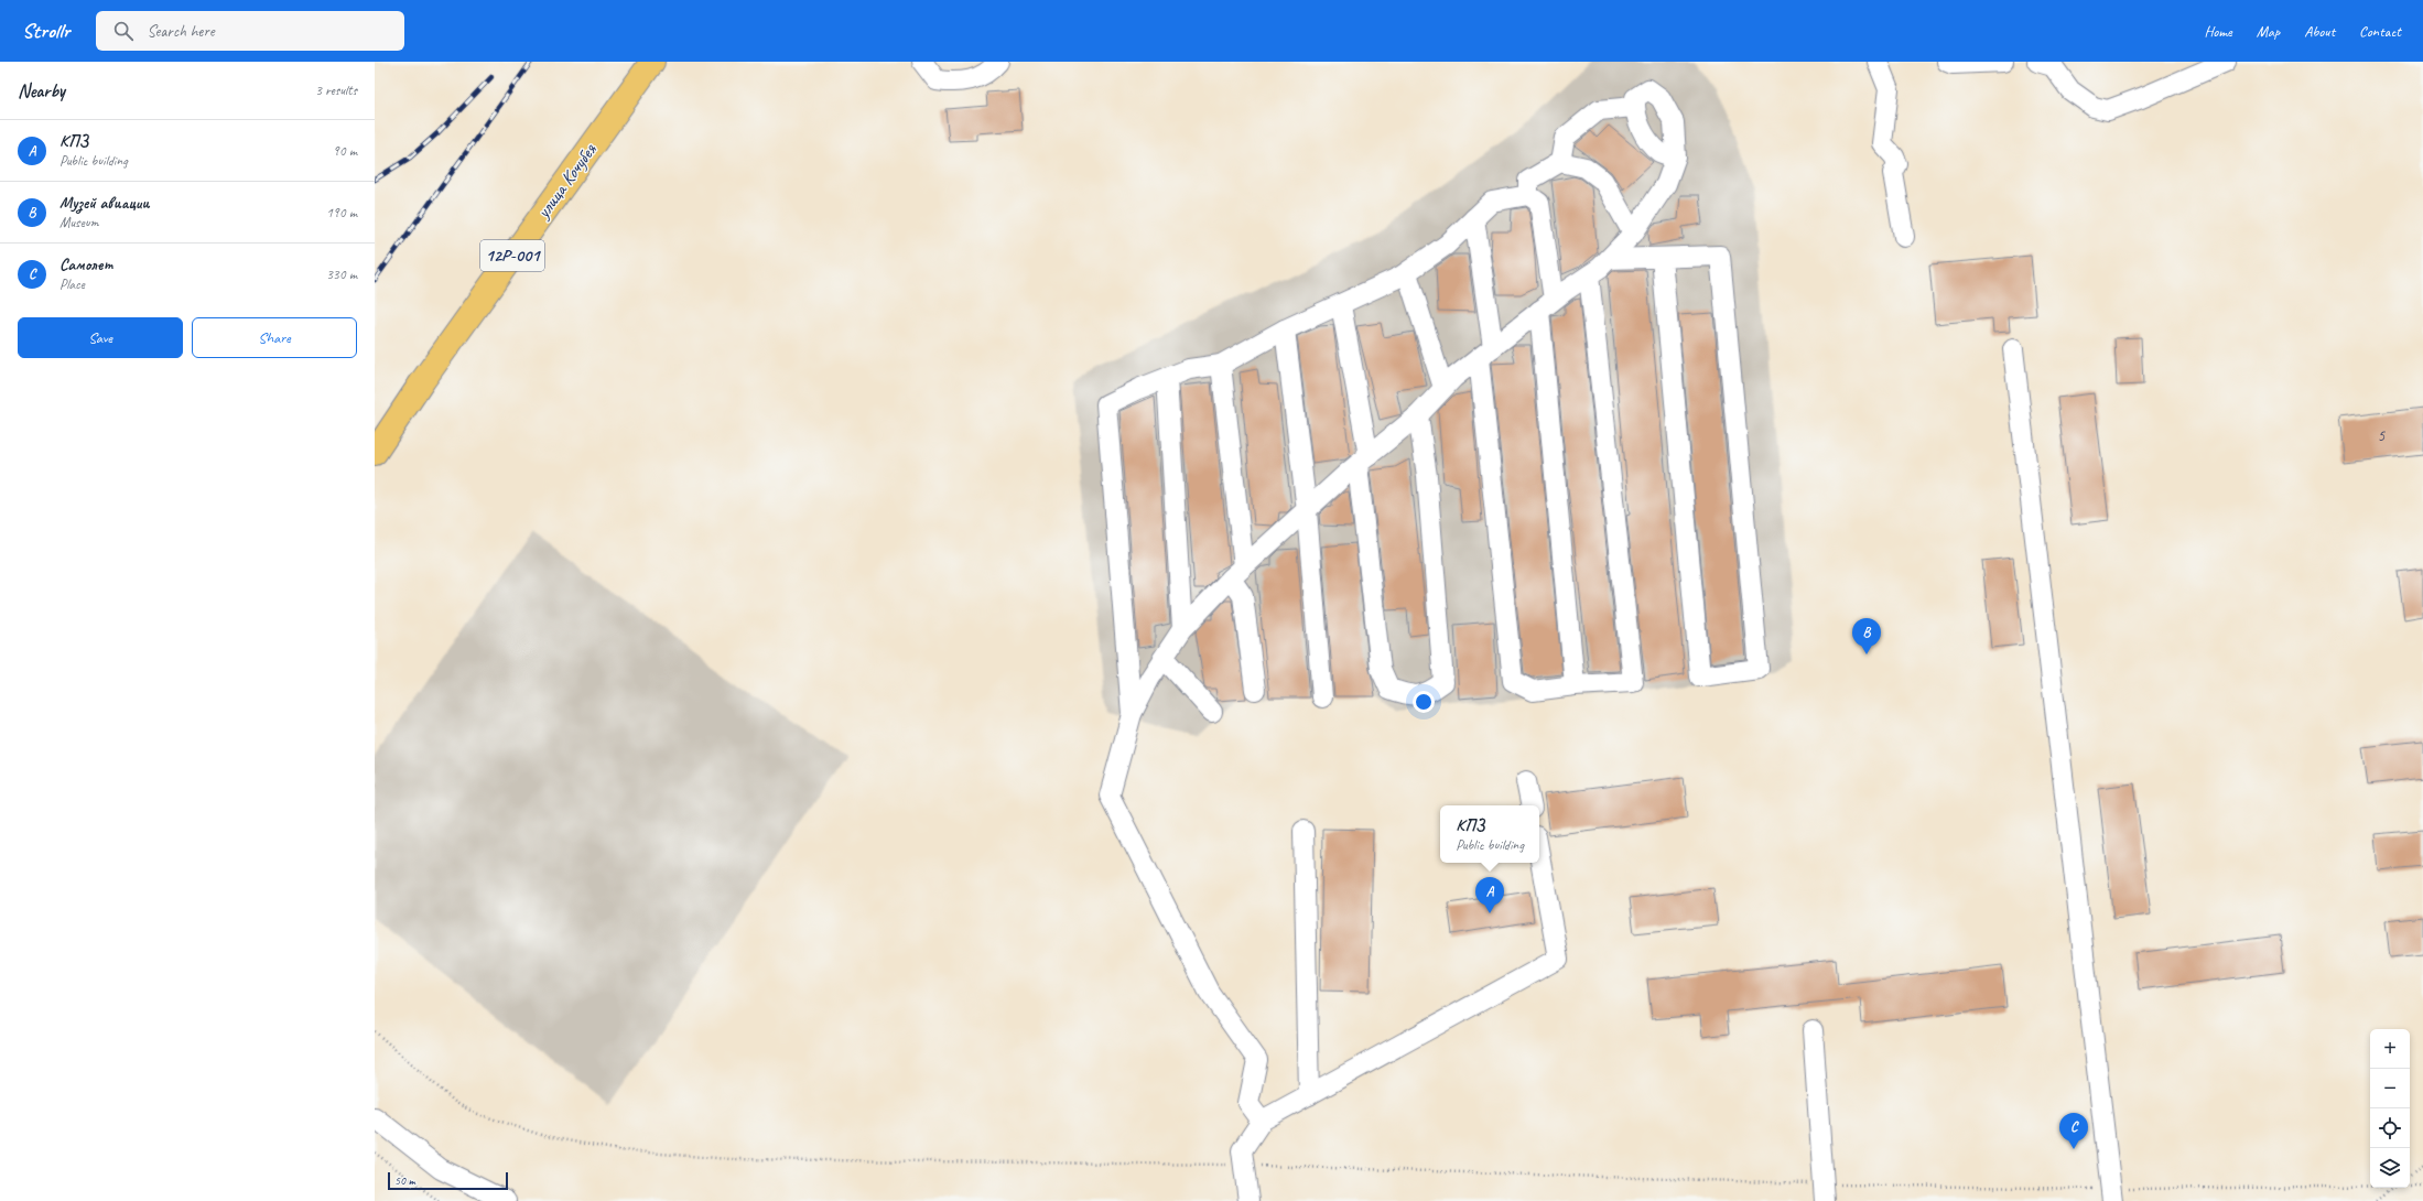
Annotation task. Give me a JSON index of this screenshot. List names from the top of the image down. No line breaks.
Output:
{"streets":{"main road":["улица Кочубея","12Р-001"]},"house_numbers":["5"],"scale_bar":"50 m","page":{"header":"Strollr","search":"Search here","nav":["Home","Map","About","Contact"],"heading":["Nearby","3 results"],"list":[{"mark":"A","name":"КПЗ","note":"Public building","value":"90 m"},{"mark":"B","name":"Музей авиации","note":"Museum","value":"190 m"},{"mark":"C","name":"Самолет","note":"Place","value":"330 m"}],"buttons":["Save","Share"],"pins":["B","A","C"],"popup":["КПЗ","Public building"],"map_buttons":["+","−"],"scale":"50 m"}}
